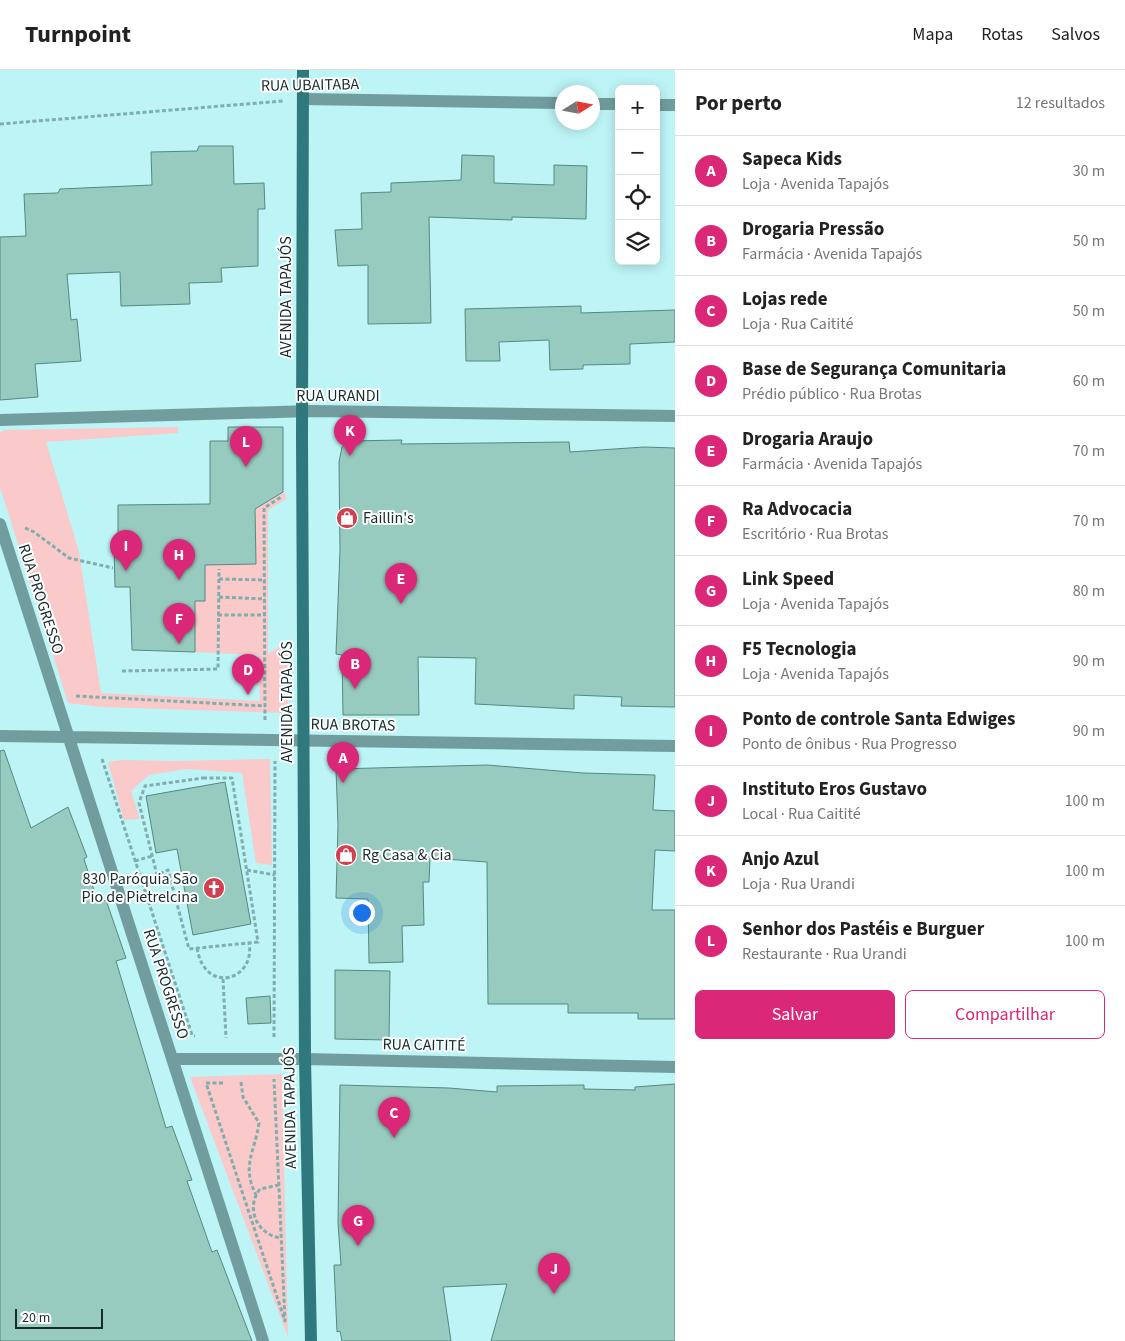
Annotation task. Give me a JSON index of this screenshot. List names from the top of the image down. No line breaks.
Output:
{"streets":{"main road":["AVENIDA TAPAJÓS"],"street":["RUA UBAITABA","RUA URANDI","RUA PROGRESSO","RUA BROTAS","RUA CAITITÉ"]},"crossings":[["RUA UBAITABA","AVENIDA TAPAJÓS"],["AVENIDA TAPAJÓS","RUA URANDI"],["AVENIDA TAPAJÓS","RUA BROTAS"],["AVENIDA TAPAJÓS","RUA CAITITÉ"],["RUA PROGRESSO","RUA BROTAS"],["RUA PROGRESSO","RUA CAITITÉ"]],"places":{"shop":["Faillin's","Rg Casa & Cia"],"church":["830 Paróquia São Pio de Pietrelcina"]},"scale_bar":"20 m","north":"right","page":{"header":"Turnpoint","nav":["Mapa","Rotas","Salvos"],"heading":["Por perto","12 resultados"],"map_buttons":["+","−"],"list":[{"mark":"A","name":"Sapeca Kids","note":"Loja · Avenida Tapajós","value":"30 m"},{"mark":"B","name":"Drogaria Pressão","note":"Farmácia · Avenida Tapajós","value":"50 m"},{"mark":"C","name":"Lojas rede","note":"Loja · Rua Caitité","value":"50 m"},{"mark":"D","name":"Base de Segurança Comunitaria","note":"Prédio público · Rua Brotas","value":"60 m"},{"mark":"E","name":"Drogaria Araujo","note":"Farmácia · Avenida Tapajós","value":"70 m"},{"mark":"F","name":"Ra Advocacia","note":"Escritório · Rua Brotas","value":"70 m"},{"mark":"G","name":"Link Speed","note":"Loja · Avenida Tapajós","value":"80 m"},{"mark":"H","name":"F5 Tecnologia","note":"Loja · Avenida Tapajós","value":"90 m"},{"mark":"I","name":"Ponto de controle Santa Edwiges","note":"Ponto de ônibus · Rua Progresso","value":"90 m"},{"mark":"J","name":"Instituto Eros Gustavo","note":"Local · Rua Caitité","value":"100 m"},{"mark":"K","name":"Anjo Azul","note":"Loja · Rua Urandi","value":"100 m"},{"mark":"L","name":"Senhor dos Pastéis e Burguer","note":"Restaurante · Rua Urandi","value":"100 m"}],"pins":["K","L","I","H","E","F","B","D","A","C","G","J"],"buttons":["Salvar","Compartilhar"],"scale":"20 m"}}
